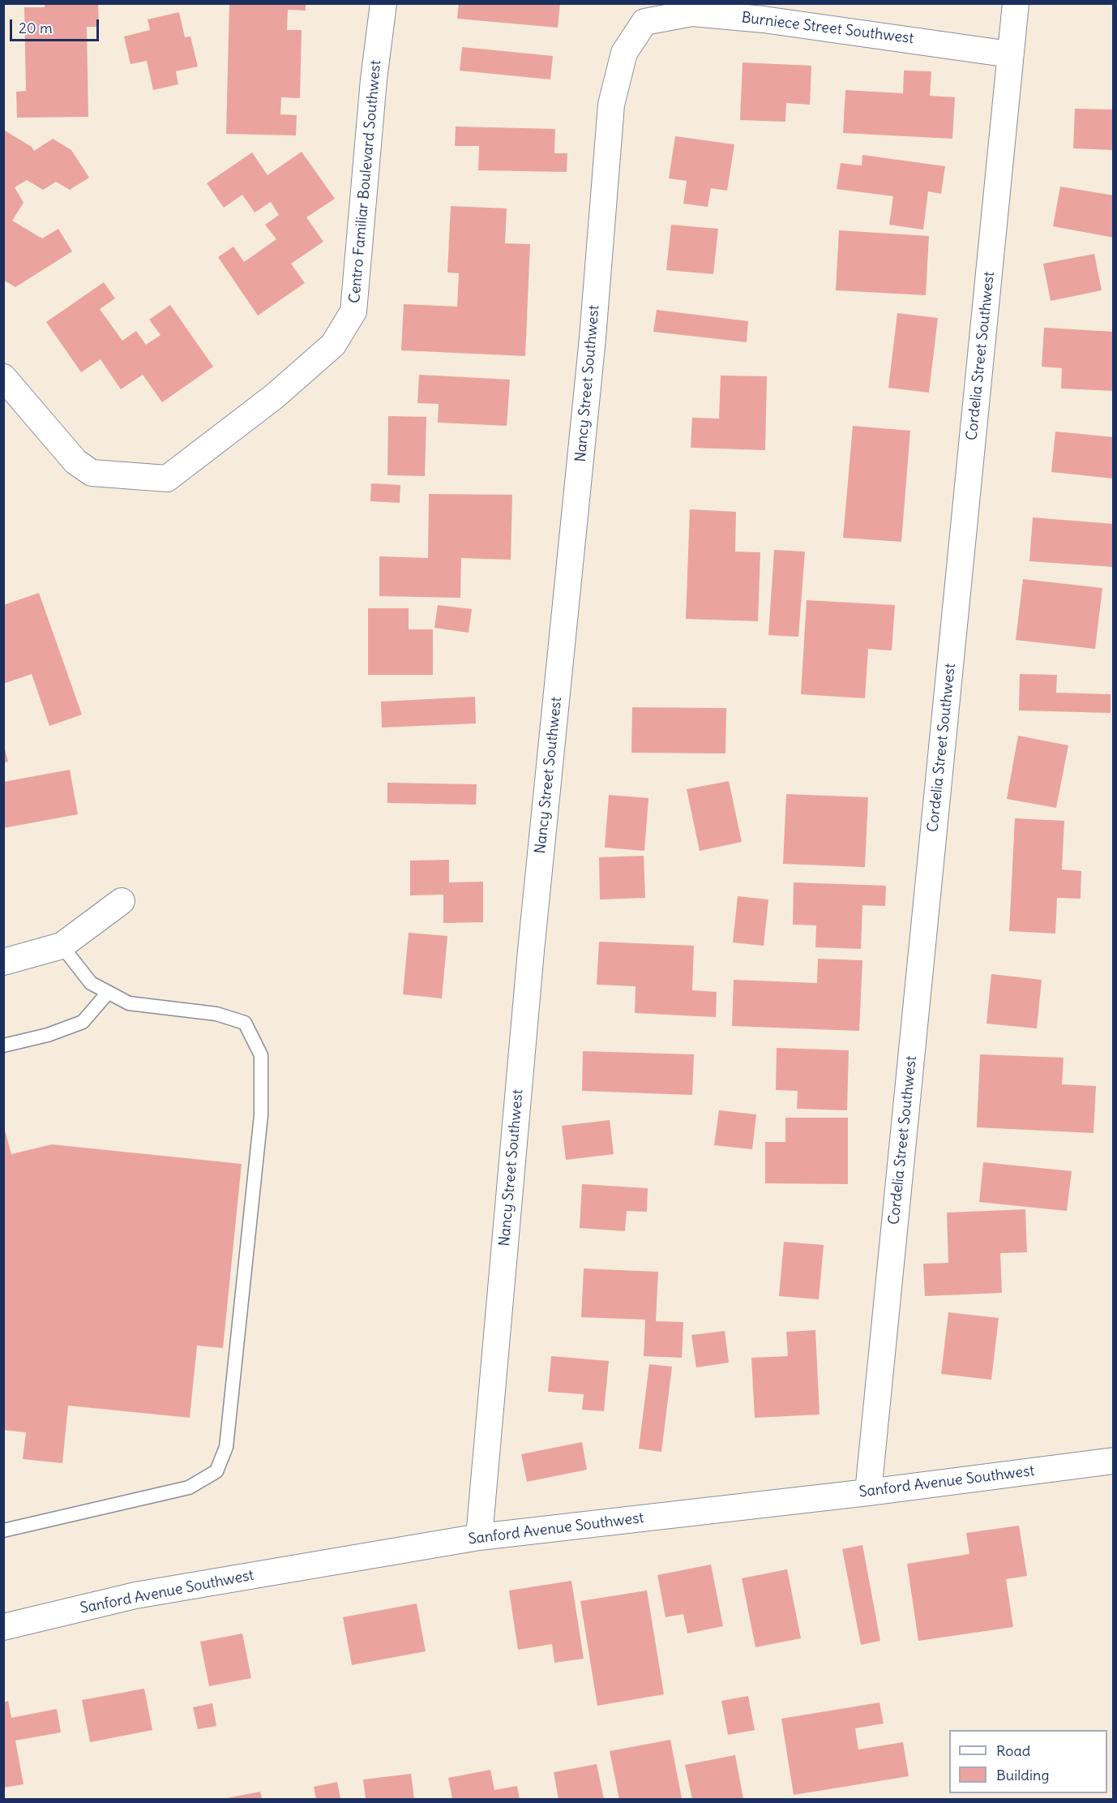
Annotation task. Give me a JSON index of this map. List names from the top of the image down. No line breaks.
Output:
{"streets":{"street":["Burniece Street Southwest","Centro Familiar Boulevard Southwest","Cordelia Street Southwest","Nancy Street Southwest","Sanford Avenue Southwest"]},"crossings":[["Burniece Street Southwest","Cordelia Street Southwest"],["Burniece Street Southwest","Nancy Street Southwest"],["Cordelia Street Southwest","Sanford Avenue Southwest"],["Nancy Street Southwest","Sanford Avenue Southwest"]],"legend":["Road","Building"],"scale_bar":"20 m"}
